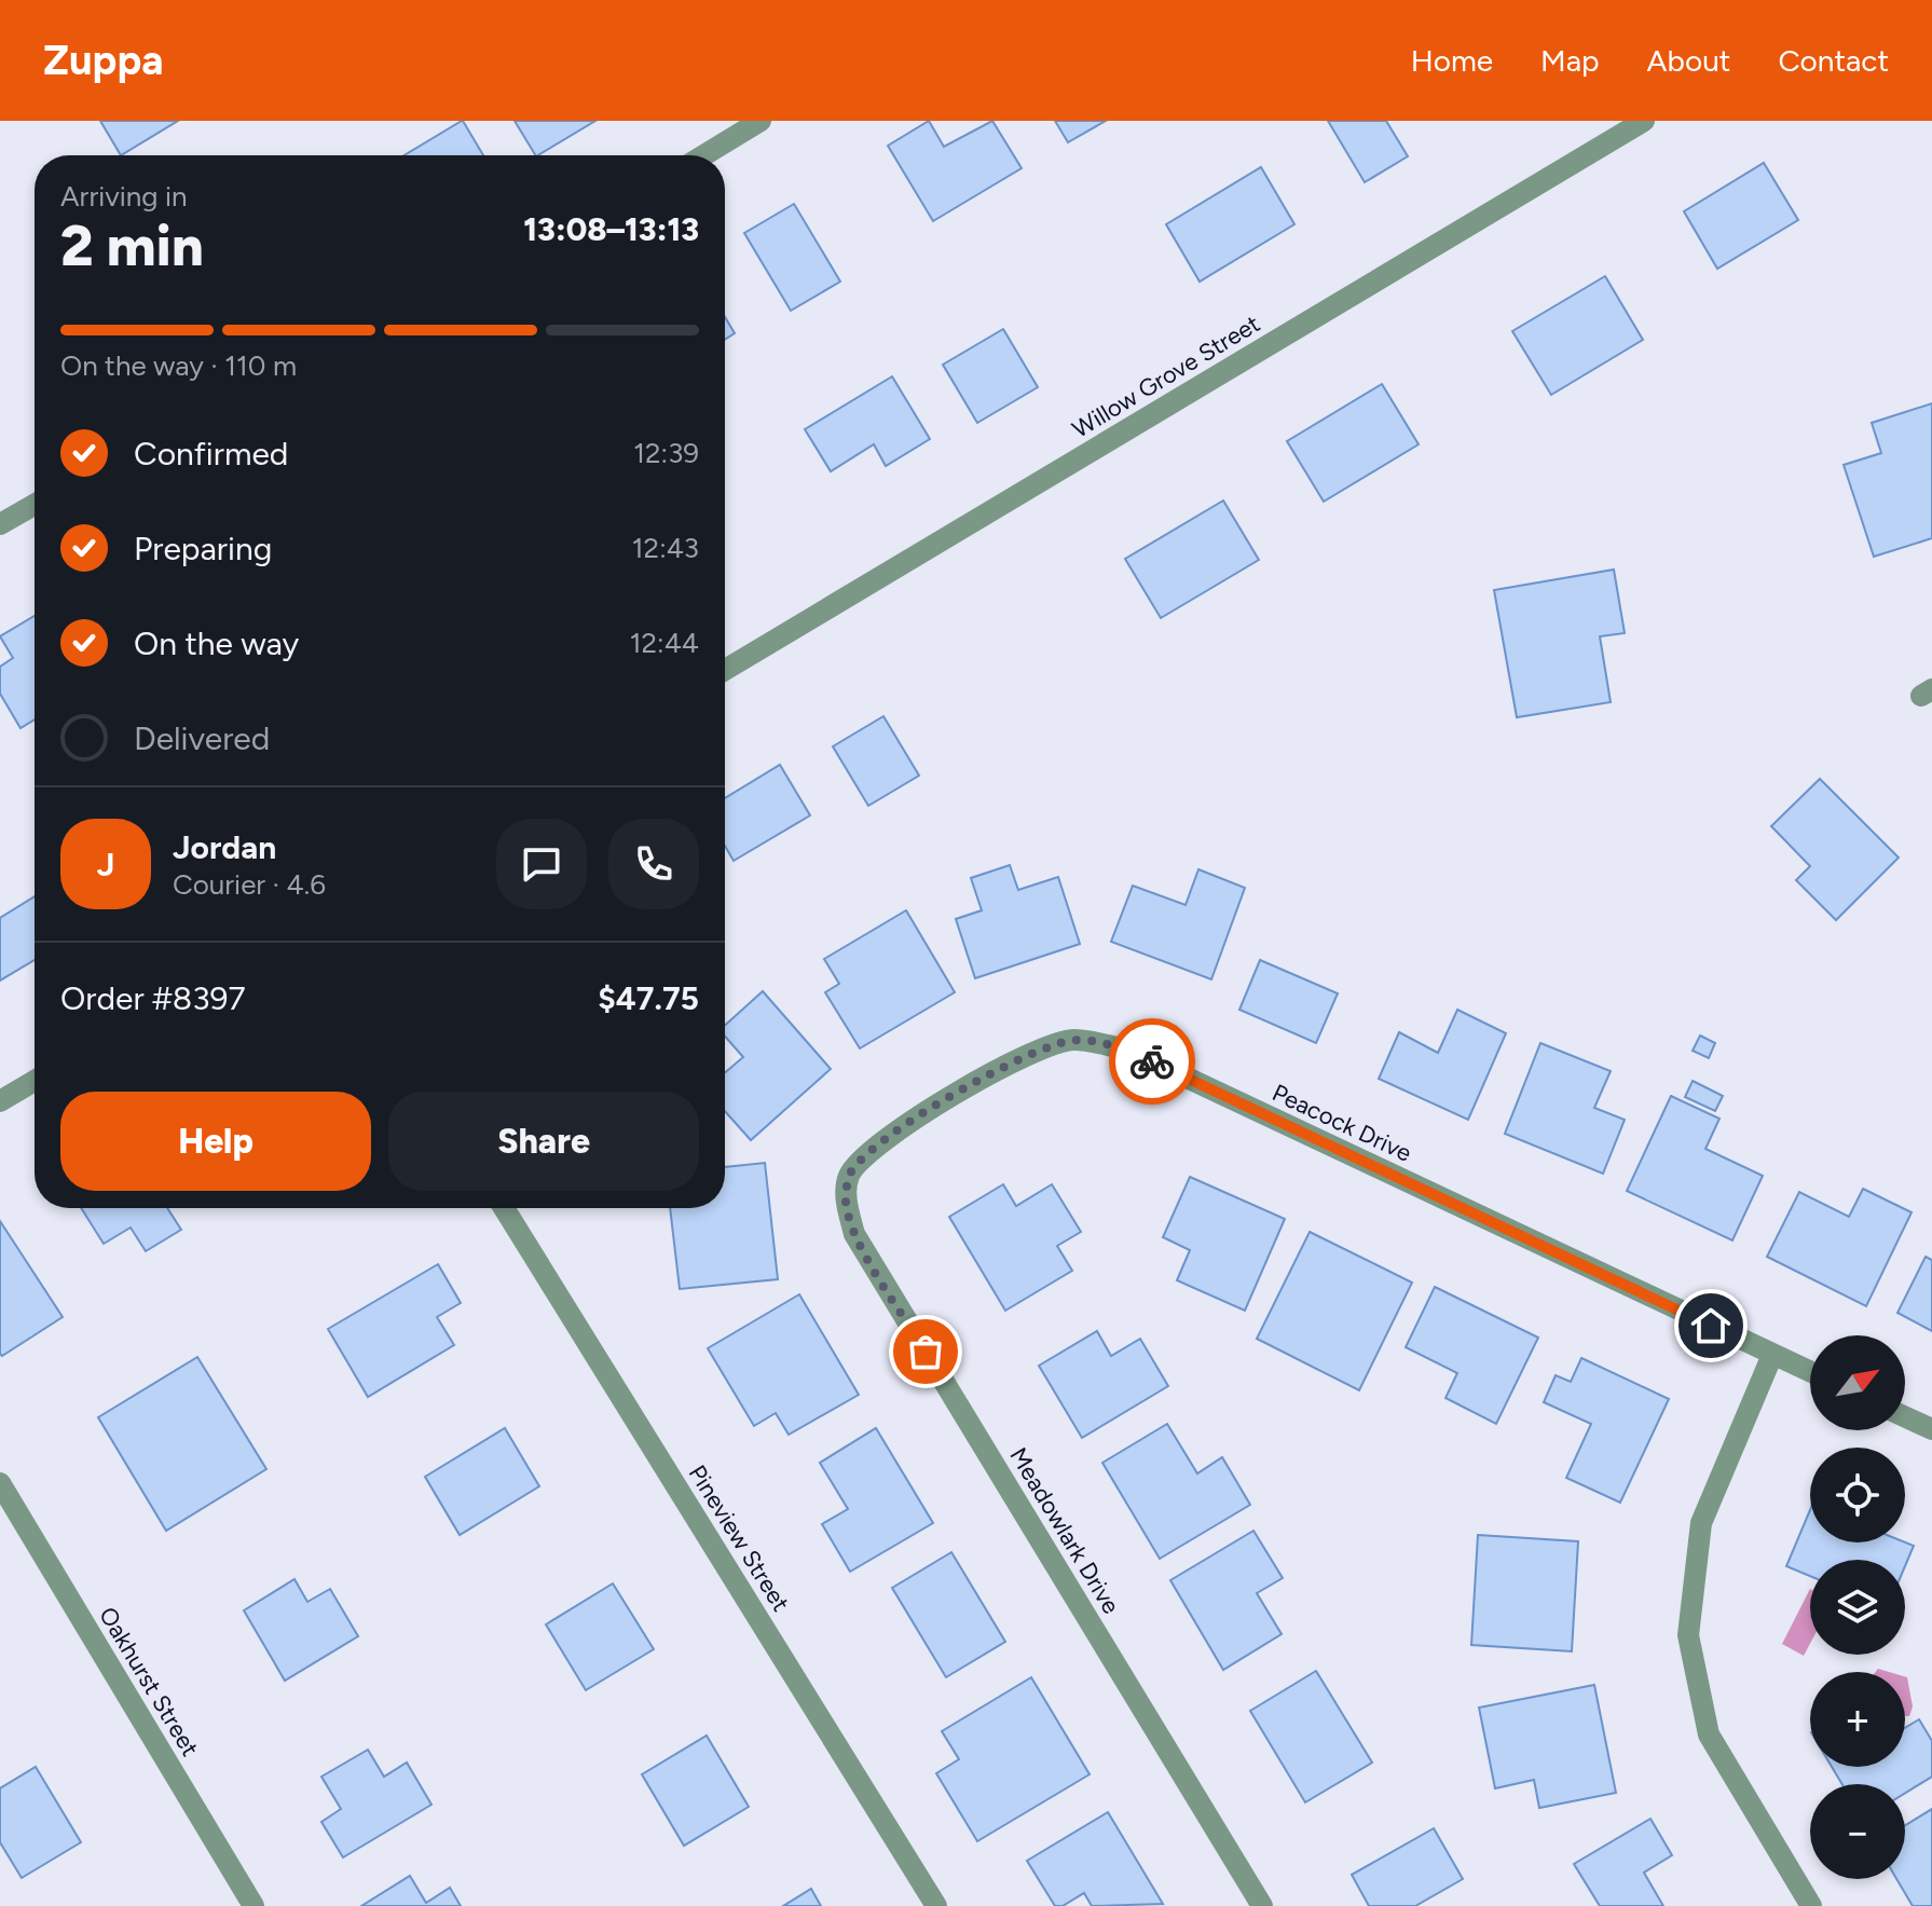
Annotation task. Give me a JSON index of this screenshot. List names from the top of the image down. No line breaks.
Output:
{"streets":{"street":["Willow Grove Street","Peacock Drive","Meadowlark Drive","Pineview Street","Oakhurst Street"]},"crossings":[["Peacock Drive","Meadowlark Drive"]],"north":"top right","page":{"header":"Zuppa","nav":["Home","Map","About","Contact"],"heading":["2 min","Arriving in","13:08–13:13"],"panel":["Jordan","Courier · 4.6","Order #8397","$47.75"],"bar":"On the way · 110 m","list":[["Confirmed","12:39"],["Preparing","12:43"],["On the way","12:44"],"Delivered"],"round":"J","buttons":["Help","Share"],"map_buttons":["+","−"]}}
